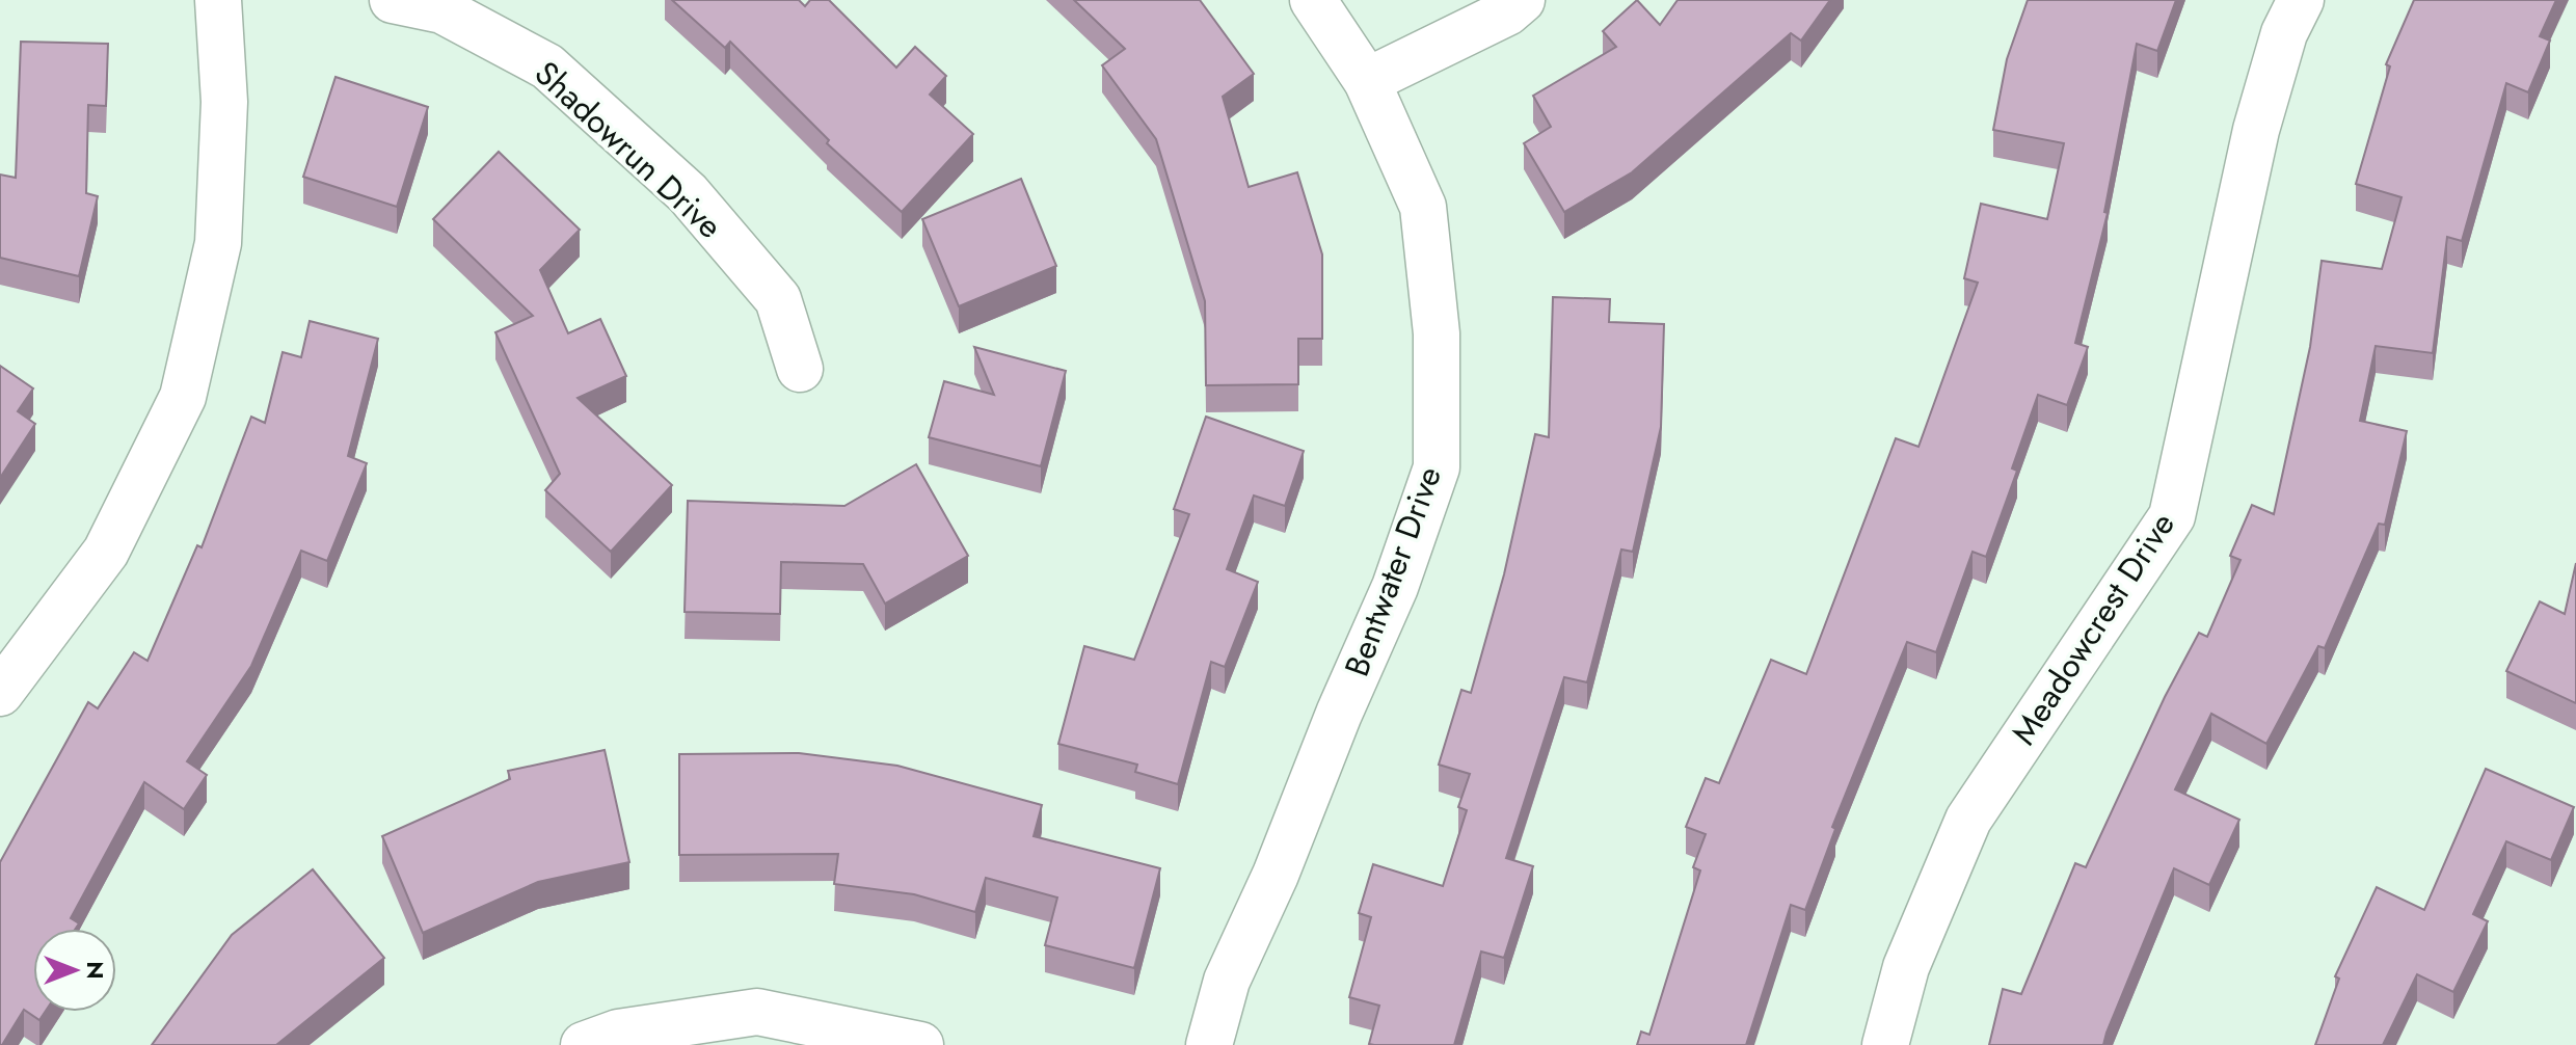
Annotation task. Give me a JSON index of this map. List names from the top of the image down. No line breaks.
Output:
{"streets":{"street":["Shadowrun Drive","Bentwater Drive","Meadowcrest Drive"]},"north":"right"}
